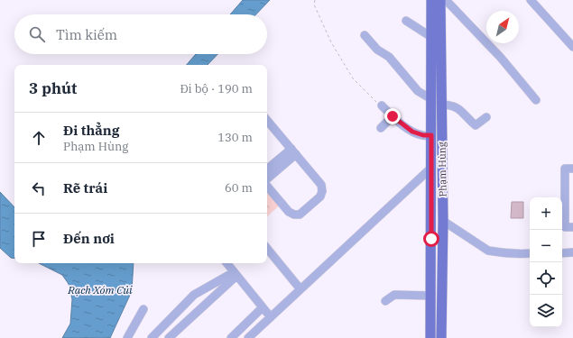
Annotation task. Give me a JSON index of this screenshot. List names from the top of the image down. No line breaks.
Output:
{"streets":{"main road":["Phạm Hùng"]},"water":["Rạch Xóm Củi"],"north":"top right","page":{"search":"Tìm kiếm","heading":["3 phút","Đi bộ · 190 m"],"list":[["Đi thẳng","Phạm Hùng","130 m"],["Rẽ trái","60 m"],"Đến nơi"],"map_buttons":["+","−"]}}
